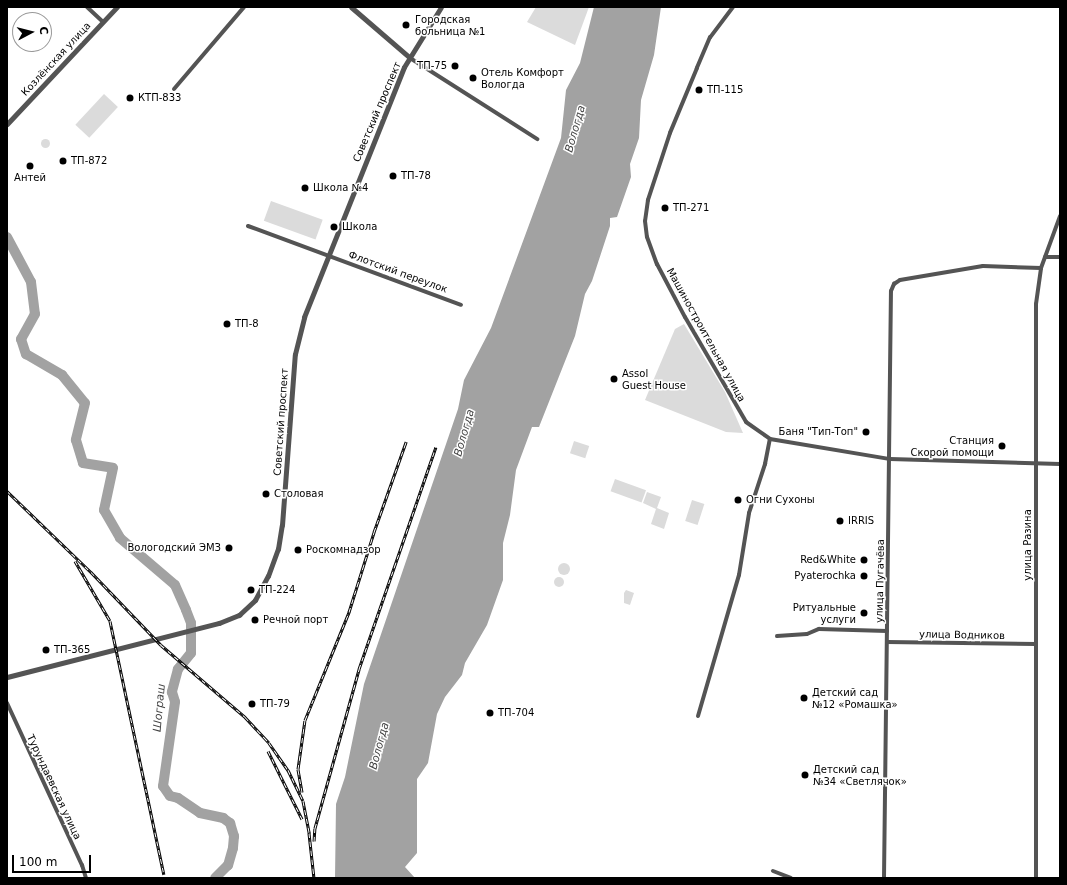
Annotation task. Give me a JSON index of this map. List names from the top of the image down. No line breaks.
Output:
{"streets":{"street":["Козлёнская улица","Советский проспект","Флотский переулок","Машиностроительная улица","улица Разина","улица Пугачёва","улица Водников","Турундаевская улица"]},"crossings":[["Советский проспект","Флотский переулок"],["улица Разина","улица Пугачёва"],["улица Разина","улица Водников"],["улица Пугачёва","улица Водников"]],"water":["Вологда","Шограш"],"places":["Городская больница №1","ТП-75","Отель Комфорт Вологда","ТП-115","КТП-833","ТП-872","Антей","ТП-78","Школа №4","ТП-271","Школа","ТП-8","Assol Guest House","Баня \"Тип-Топ\"","Станция Скорой помощи","Столовая","Огни Сухоны","IRRIS","Вологодский ЭМЗ","Роскомнадзор","Red&White","Pyaterochka","ТП-224","Ритуальные услуги","Речной порт","ТП-365","Детский сад №12 «Ромашка»","ТП-79","ТП-704","Детский сад №34 «Светлячок»"],"scale_bar":"100 m","north":"right"}
